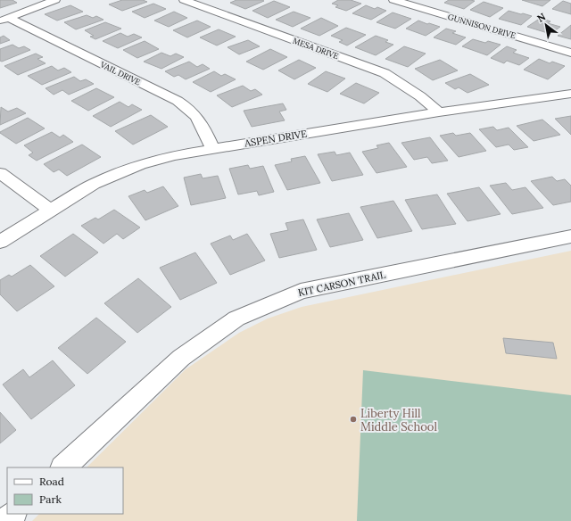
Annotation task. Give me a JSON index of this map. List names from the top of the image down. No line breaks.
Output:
{"streets":{"street":["GUNNISON DRIVE","MESA DRIVE","VAIL DRIVE","ASPEN DRIVE","KIT CARSON TRAIL"]},"crossings":[["MESA DRIVE","ASPEN DRIVE"],["VAIL DRIVE","ASPEN DRIVE"]],"places":["Liberty Hill Middle School"],"legend":["Road","Park"],"north":"top left"}
